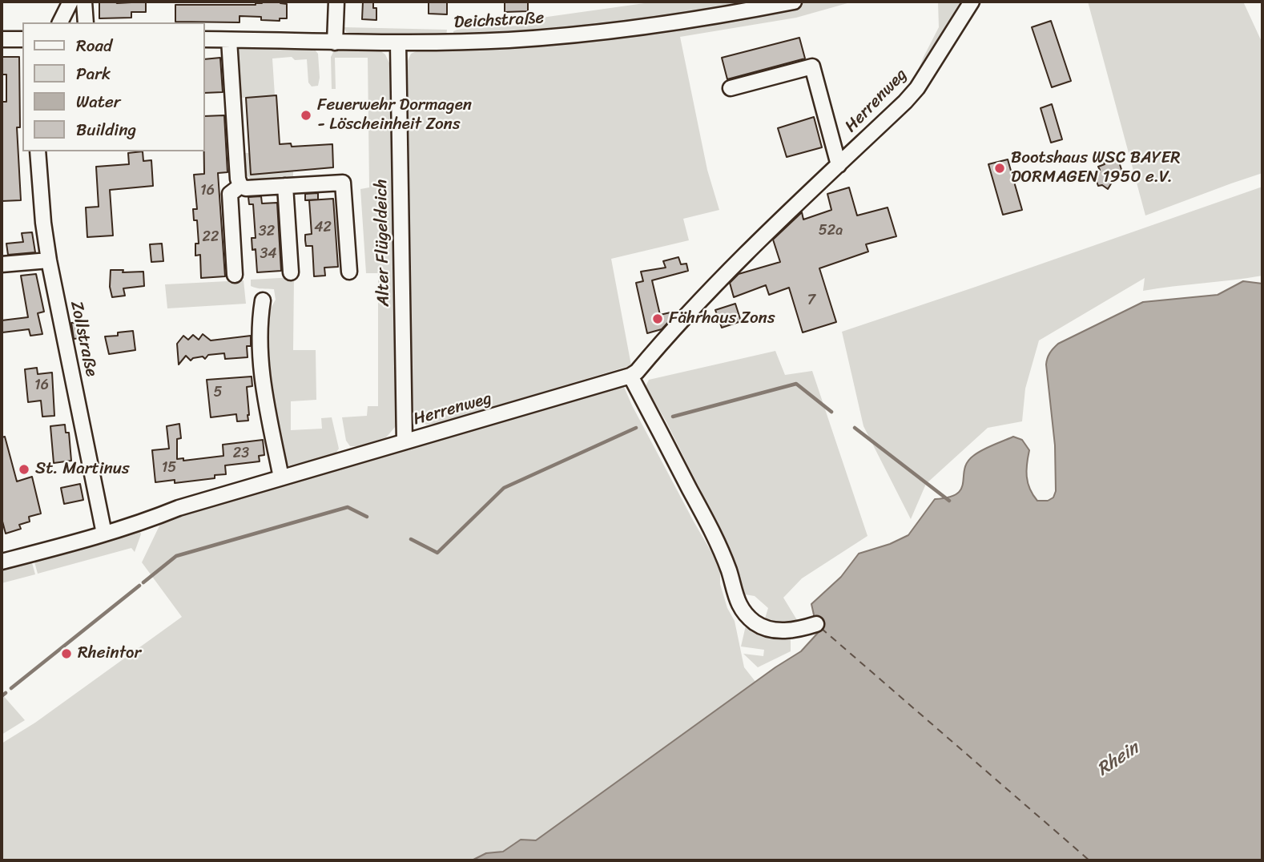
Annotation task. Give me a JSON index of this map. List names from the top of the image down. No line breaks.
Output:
{"streets":{"street":["Deichstraße","Herrenweg","Alter Flügeldeich","Zollstraße"]},"crossings":[["Deichstraße","Alter Flügeldeich"],["Herrenweg","Alter Flügeldeich"],["Herrenweg","Zollstraße"]],"water":["Rhein"],"places":["Feuerwehr Dormagen - Löscheinheit Zons","Bootshaus WSC BAYER DORMAGEN 1950 e.V.","Fährhaus Zons","St. Martinus","Rheintor"],"house_numbers":["16","42","52a","32","22","34","7","16","5","23","15"],"legend":["Road","Park","Water","Building"]}
